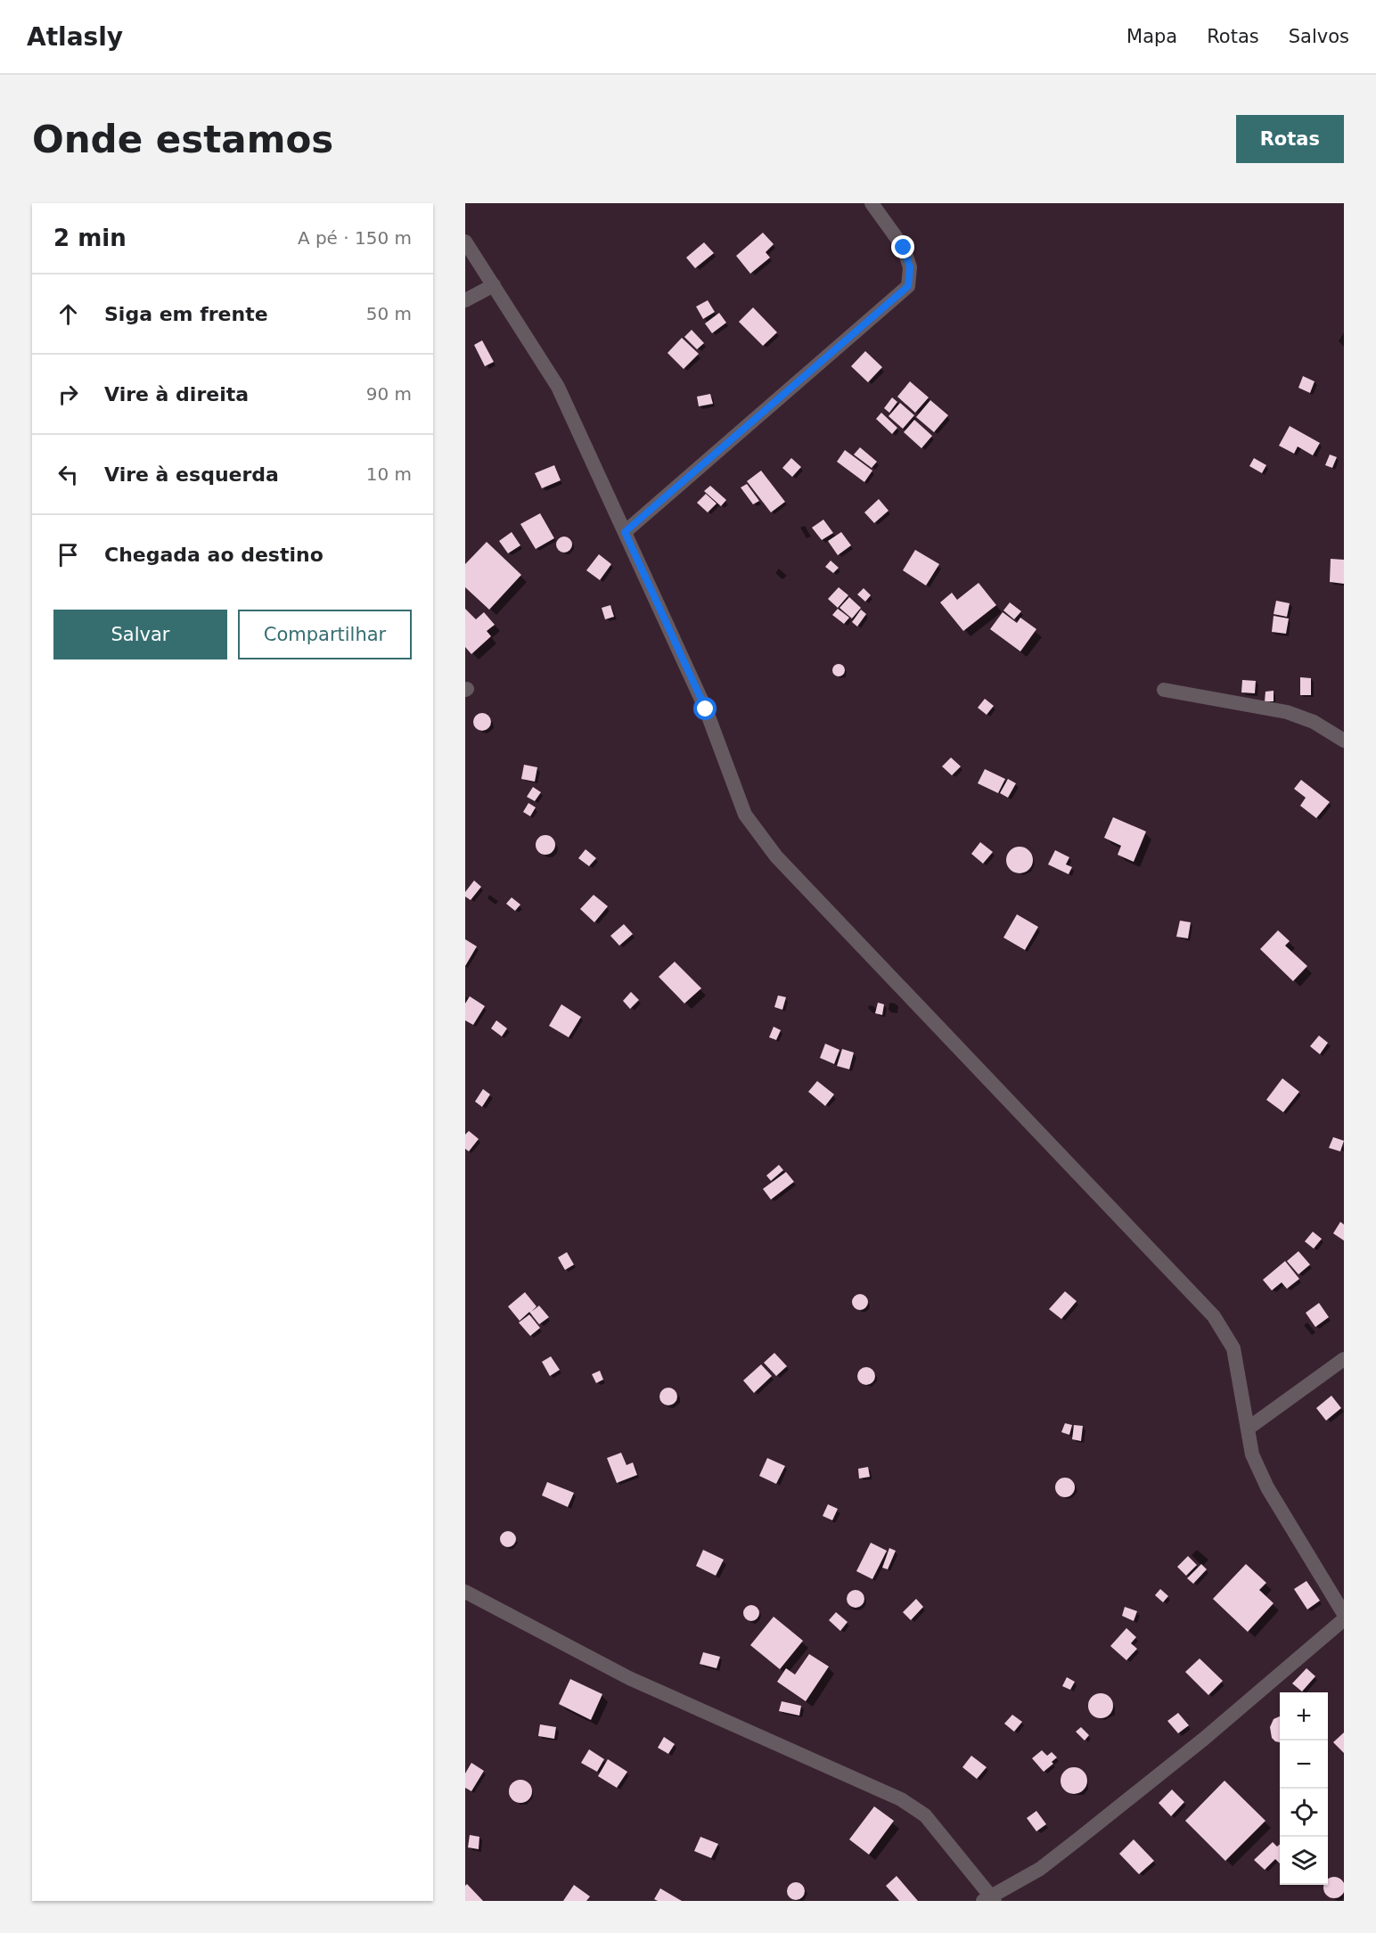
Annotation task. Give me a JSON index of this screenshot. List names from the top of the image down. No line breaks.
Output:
{"page":{"header":"Atlasly","nav":["Mapa","Rotas","Salvos"],"buttons":["Rotas",["Salvar","Compartilhar"]],"title":"Onde estamos","heading":["2 min","A pé · 150 m"],"list":[["Siga em frente","50 m"],["Vire à direita","90 m"],["Vire à esquerda","10 m"],"Chegada ao destino"],"map_buttons":["+","−"]}}
